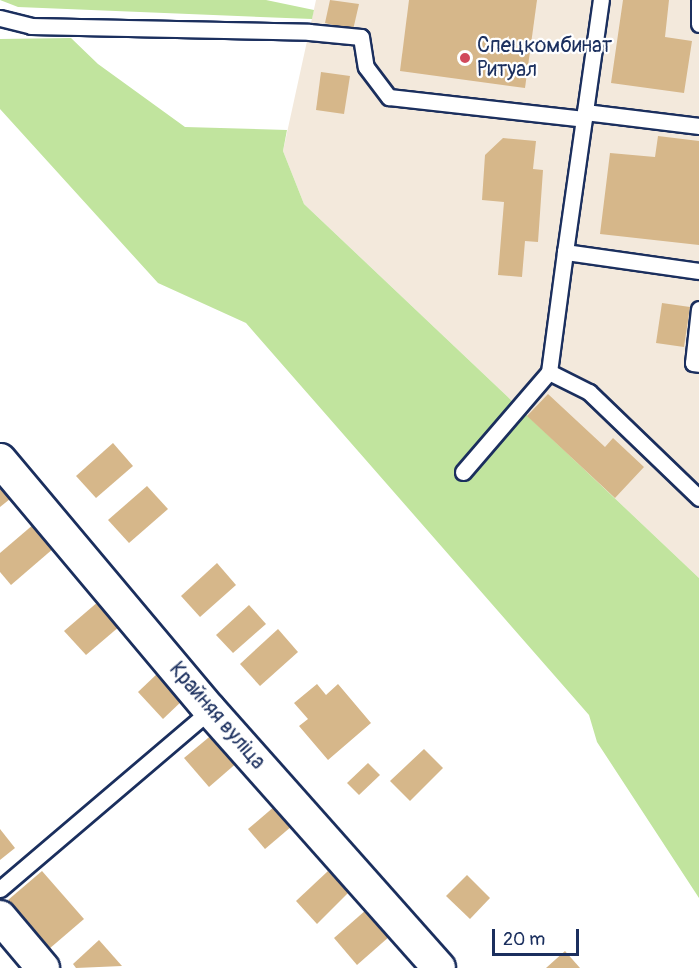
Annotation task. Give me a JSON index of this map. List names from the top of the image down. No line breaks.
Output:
{"streets":{"street":["Крайняя вуліца"]},"places":["Спецкомбинат Ритуал"],"scale_bar":"20 m"}
